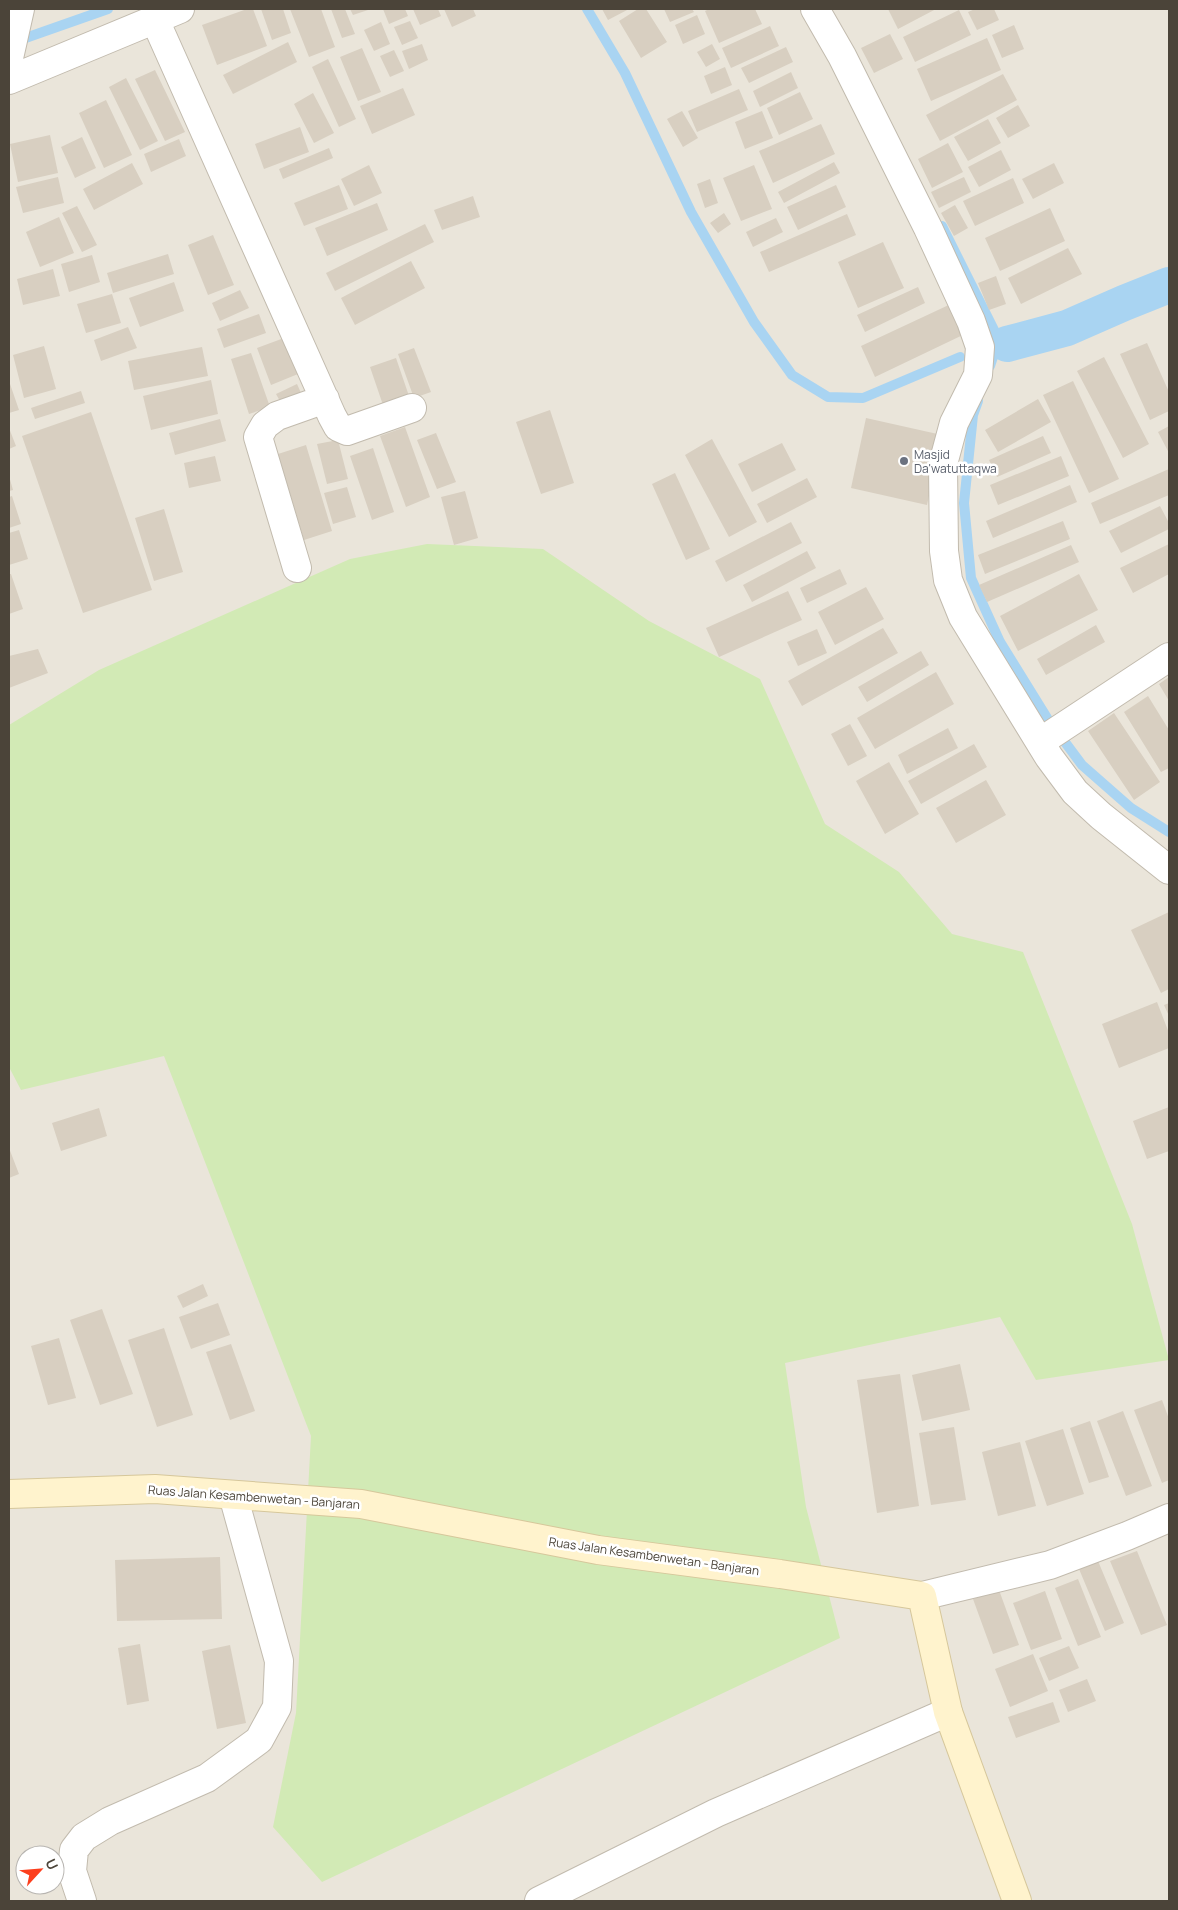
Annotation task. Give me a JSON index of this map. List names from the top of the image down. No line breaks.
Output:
{"streets":{"main road":["Ruas Jalan Kesambenwetan - Banjaran"]},"places":["Masjid Da'watuttaqwa"],"north":"top right"}
